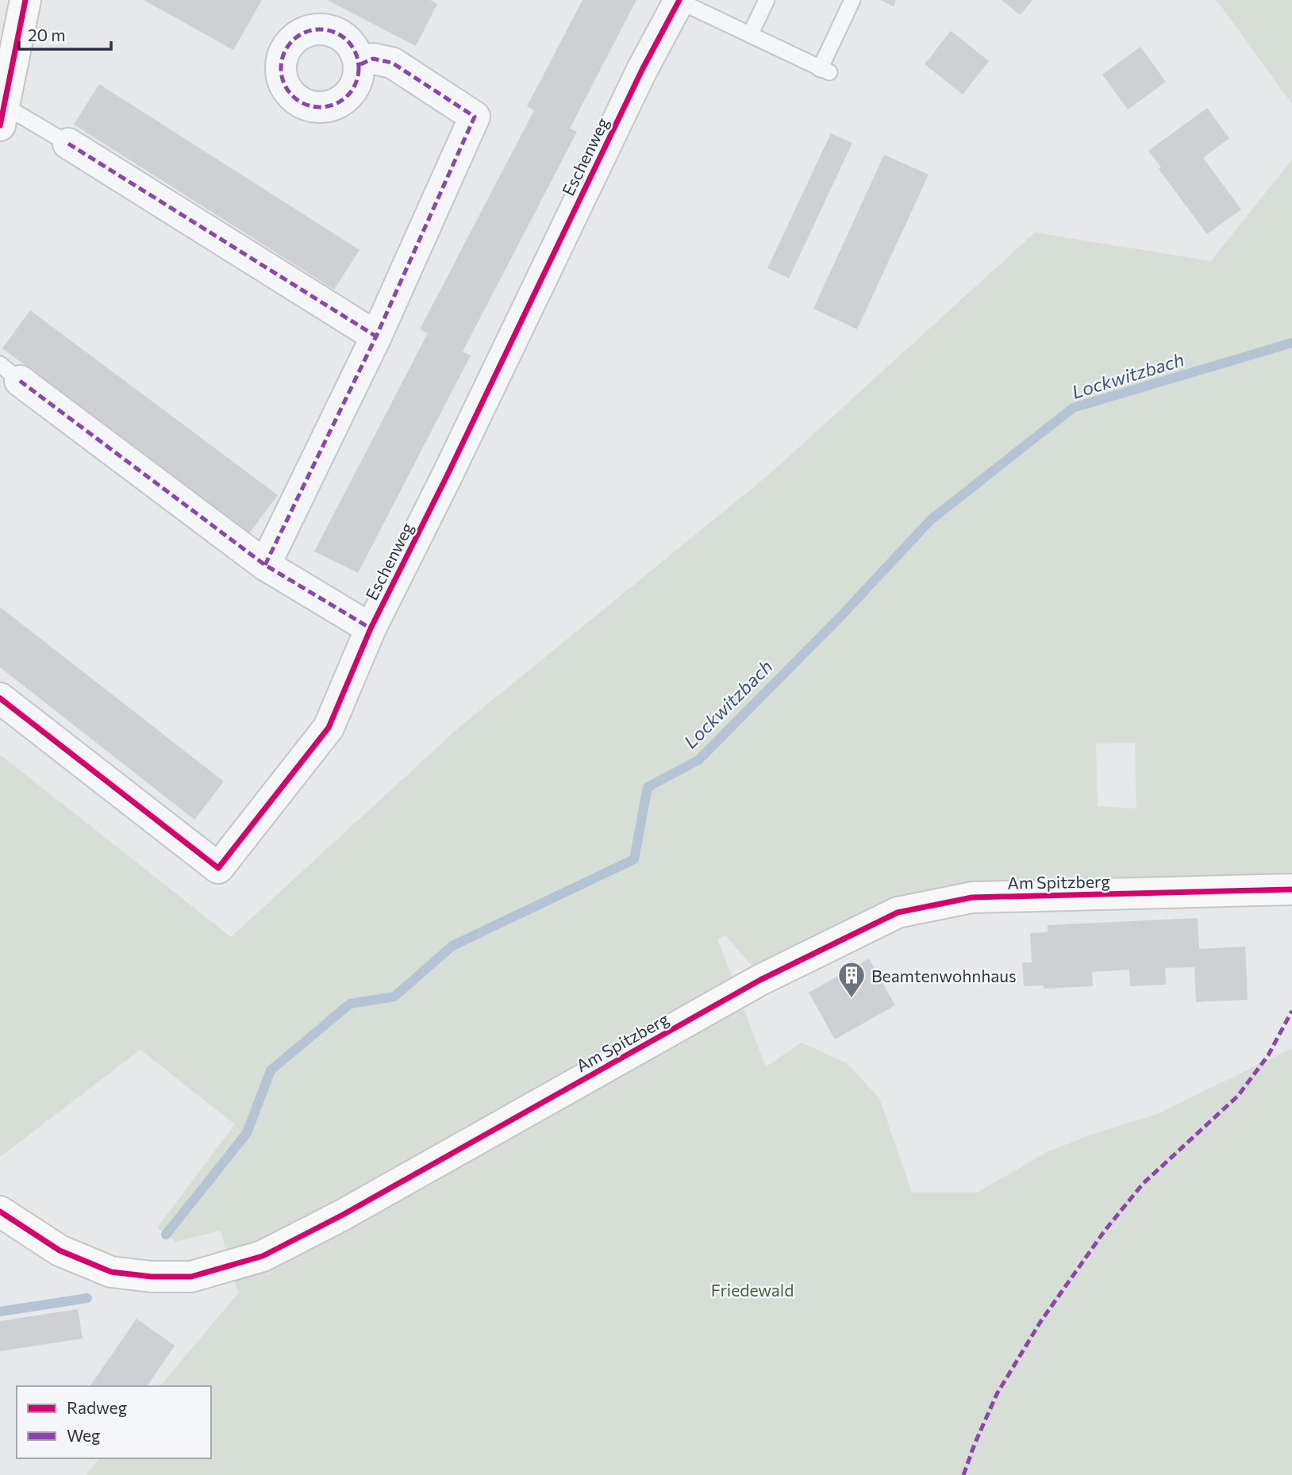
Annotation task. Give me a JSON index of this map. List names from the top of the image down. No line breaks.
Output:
{"streets":{"street":["Eschenweg","Am Spitzberg"]},"water":["Lockwitzbach"],"parks":["Friedewald"],"places":{"building":["Beamtenwohnhaus"]},"legend":["Radweg","Weg"],"scale_bar":"20 m"}
